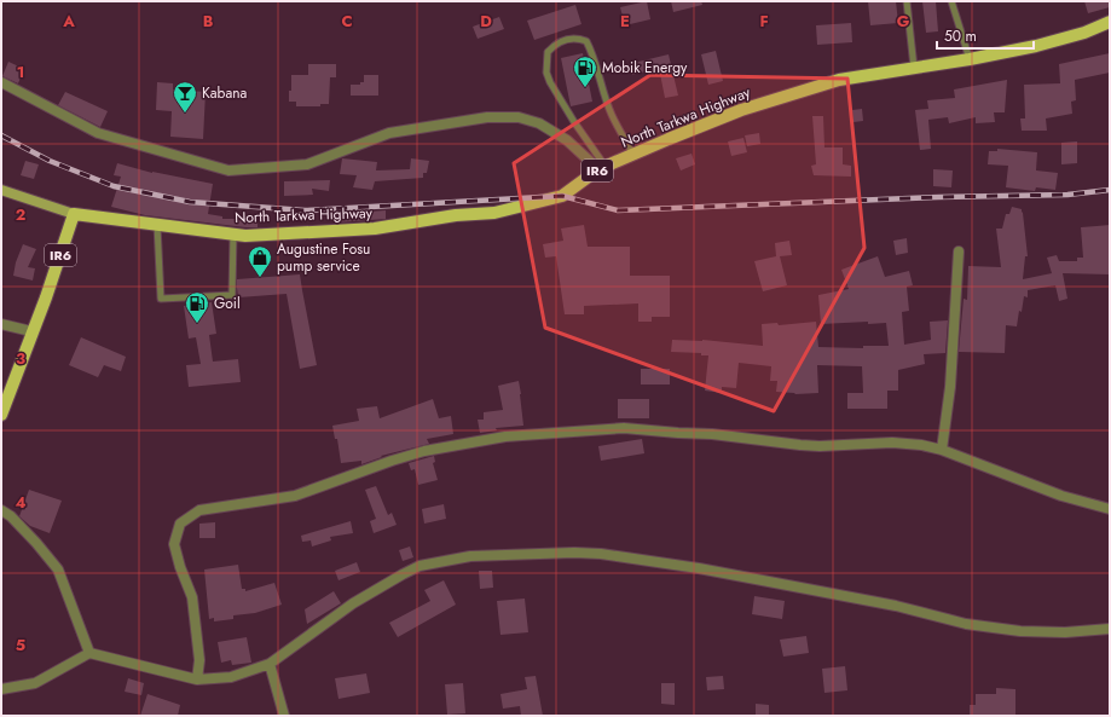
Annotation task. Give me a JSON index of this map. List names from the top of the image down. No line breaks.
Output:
{"streets":{"main road":["North Tarkwa Highway","IR6"]},"crossings":[["North Tarkwa Highway","IR6"]],"places":{"fuel station":["Mobik Energy","Goil"],"bar":["Kabana"],"shop":["Augustine Fosu pump service"]},"scale_bar":"50 m","grid":{"columns":["A","B","C","D","E","F","G"],"rows":["1","2","3","4","5"]}}
